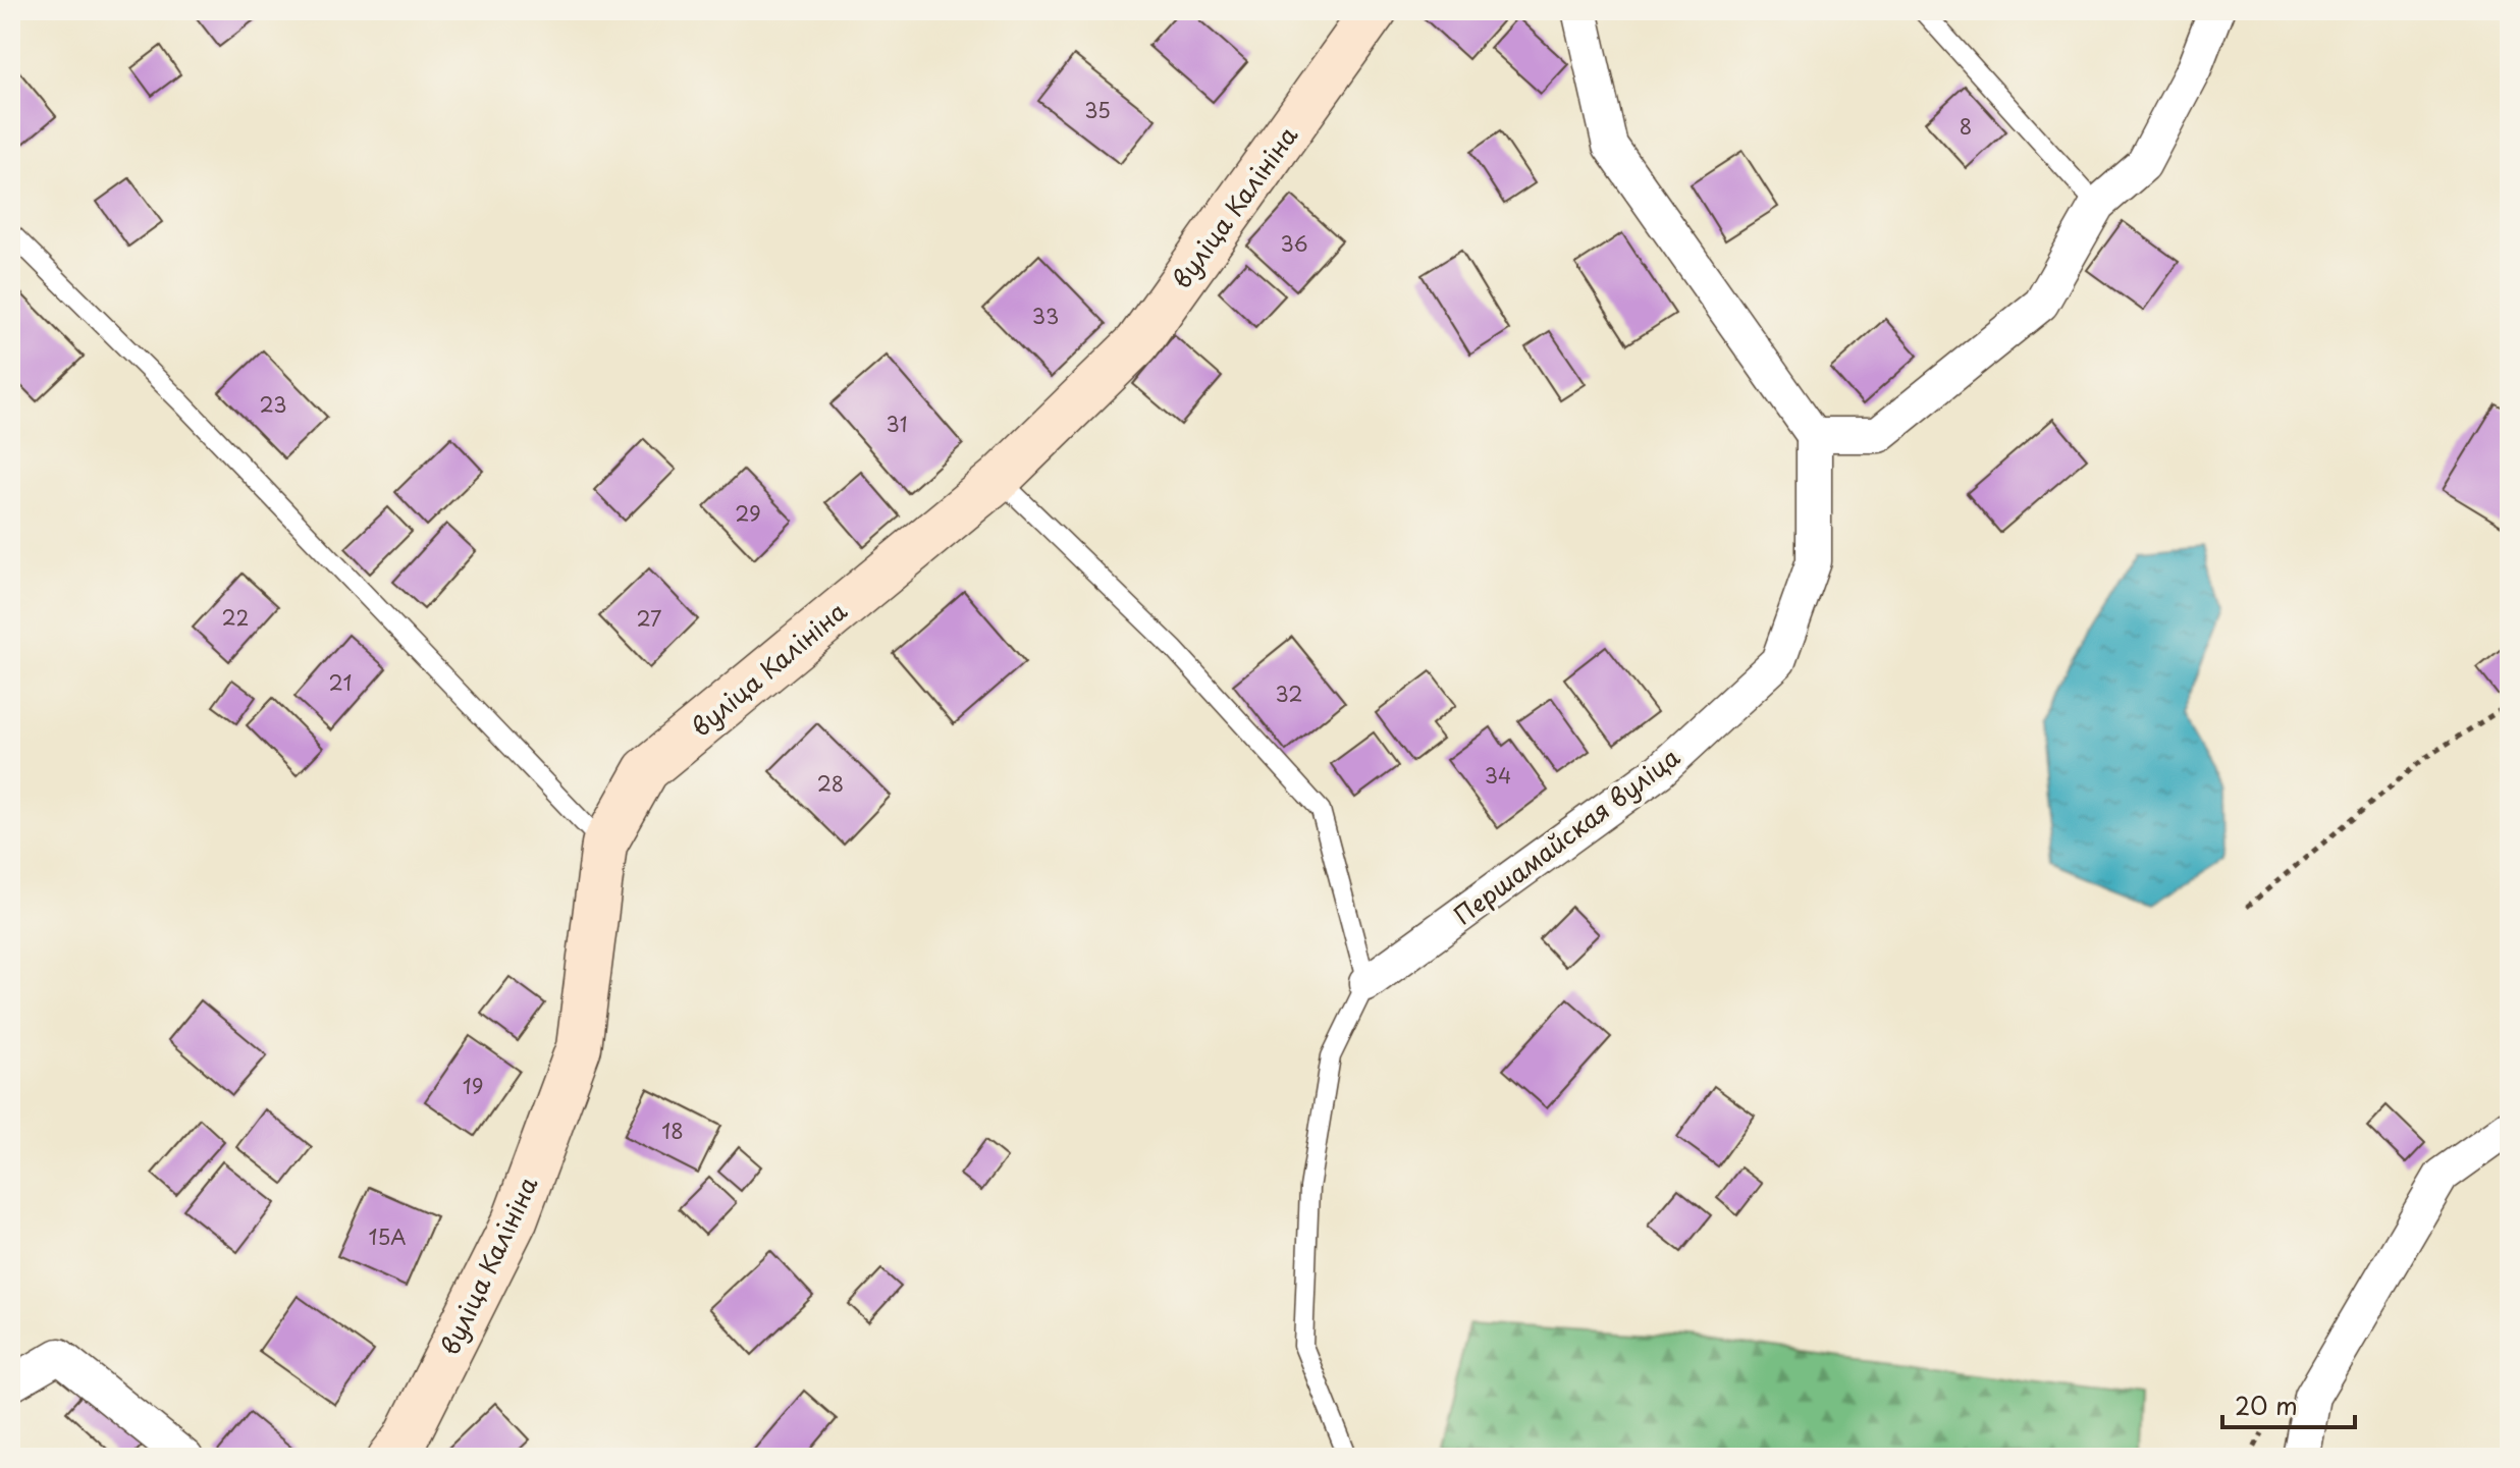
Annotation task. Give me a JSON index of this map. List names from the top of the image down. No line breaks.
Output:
{"streets":{"street":["вуліца Калініна","Першамайская вуліца"]},"house_numbers":["35","8","36","33","23","31","29","22","27","21","32","34","28","19","18","15А"],"scale_bar":"20 m"}
